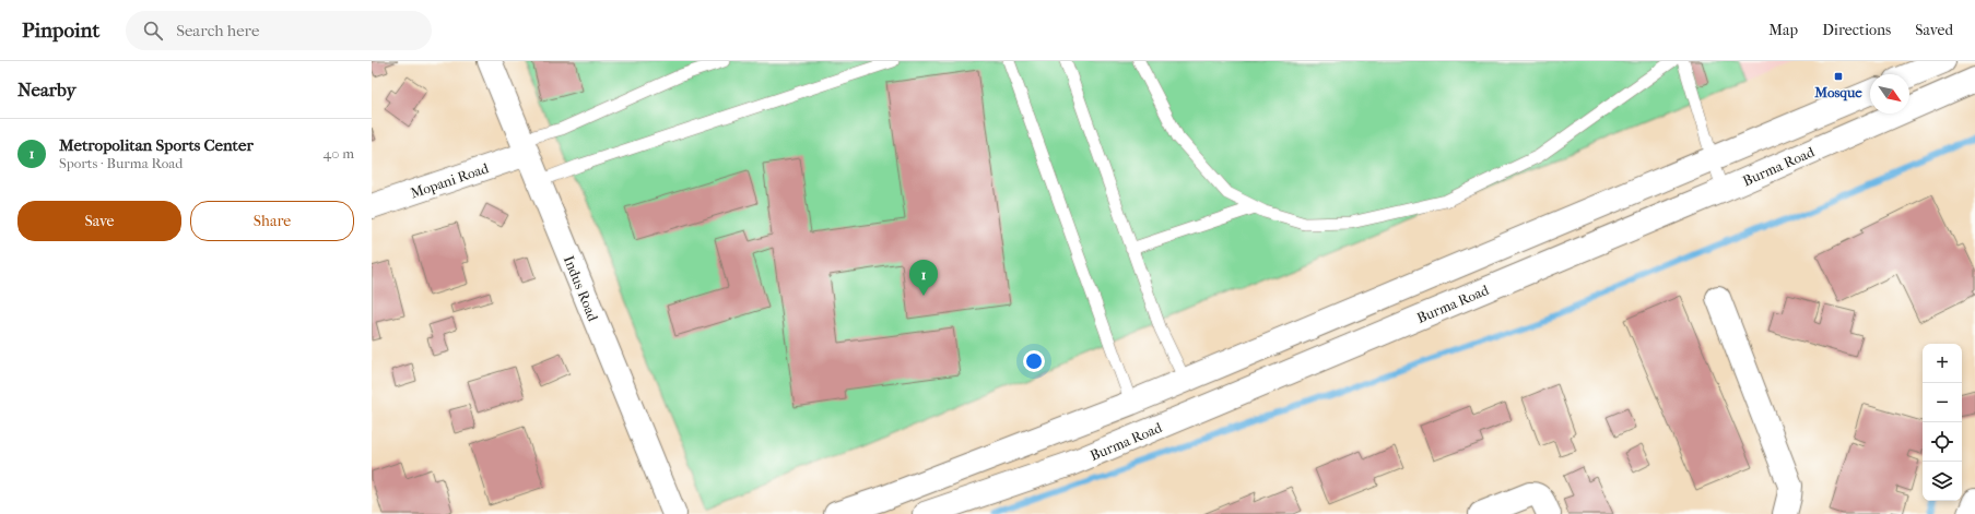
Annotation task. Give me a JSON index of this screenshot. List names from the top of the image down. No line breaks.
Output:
{"streets":{"main road":["Burma Road","Mopani Road","Indus Road"]},"crossings":[["Mopani Road","Indus Road"]],"places":{"transit":["Mosque"]},"north":"bottom right","page":{"header":"Pinpoint","search":"Search here","nav":["Map","Directions","Saved"],"heading":"Nearby","list":[{"mark":"1","name":"Metropolitan Sports Center","note":"Sports · Burma Road","value":"40 m"}],"buttons":["Save","Share"],"pins":"1","map_buttons":["+","−"]}}
